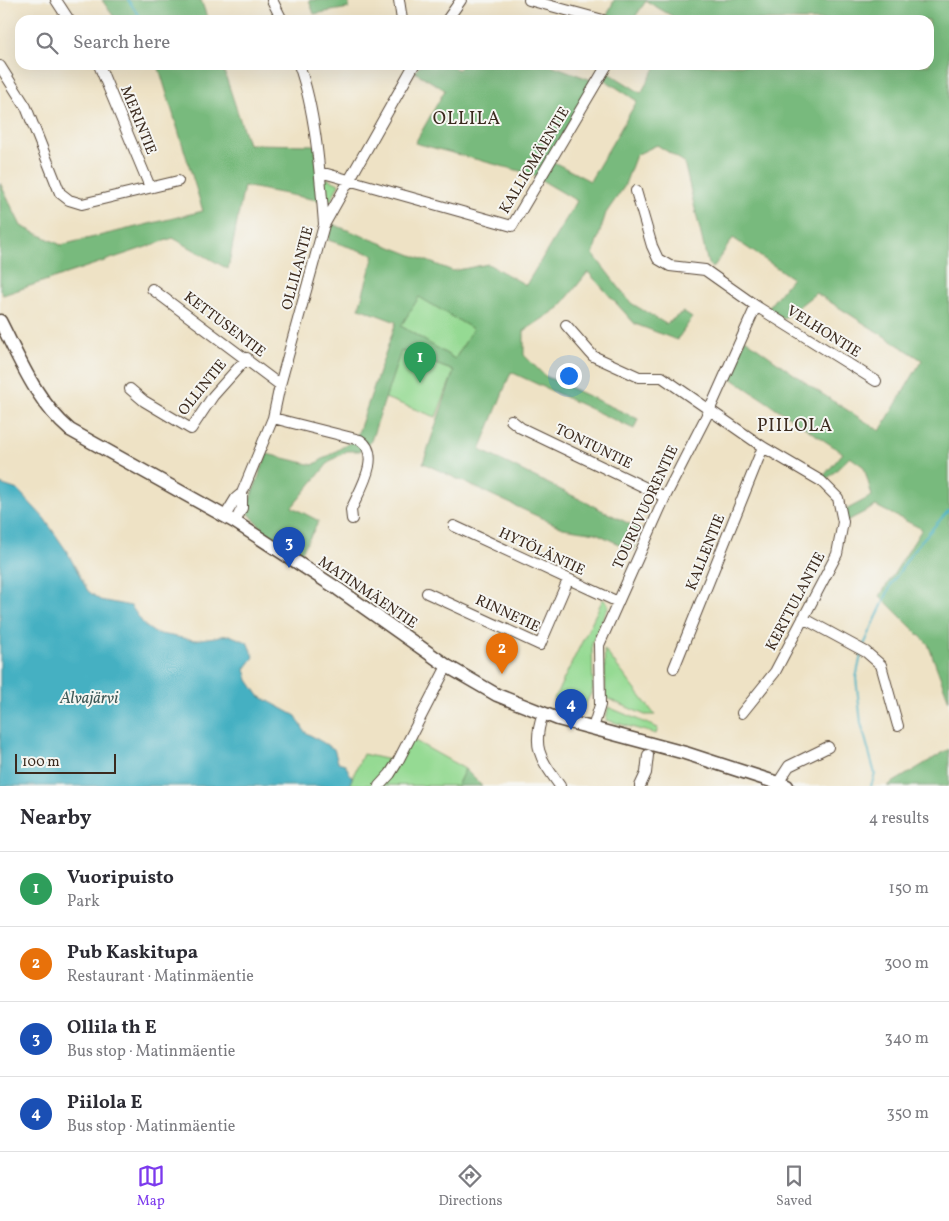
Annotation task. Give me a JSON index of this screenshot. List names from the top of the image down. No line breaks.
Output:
{"streets":{"main road":["MATINMÄENTIE"],"street":["MERINTIE","KALLIOMÄENTIE","OLLILANTIE","KETTUSENTIE","VELHONTIE","OLLINTIE","TONTUNTIE","TOURUVUORENTIE","HYTÖLÄNTIE","KALLENTIE","KERTTULANTIE","RINNETIE"]},"crossings":[["KALLIOMÄENTIE","OLLILANTIE"],["OLLILANTIE","KETTUSENTIE"],["OLLILANTIE","MATINMÄENTIE"],["KETTUSENTIE","OLLINTIE"],["VELHONTIE","TOURUVUORENTIE"],["TONTUNTIE","TOURUVUORENTIE"],["TOURUVUORENTIE","HYTÖLÄNTIE"],["TOURUVUORENTIE","MATINMÄENTIE"],["TOURUVUORENTIE","KERTTULANTIE"],["HYTÖLÄNTIE","RINNETIE"],["KALLENTIE","KERTTULANTIE"]],"districts":["OLLILA","PIILOLA"],"water":["Alvajärvi"],"scale_bar":"100 m","page":{"search":"Search here","pins":["1","3","2","4"],"scale":"100 m","heading":["Nearby","4 results"],"list":[{"mark":"1","name":"Vuoripuisto","note":"Park","value":"150 m"},{"mark":"2","name":"Pub Kaskitupa","note":"Restaurant · Matinmäentie","value":"300 m"},{"mark":"3","name":"Ollila th E","note":"Bus stop · Matinmäentie","value":"340 m"},{"mark":"4","name":"Piilola E","note":"Bus stop · Matinmäentie","value":"350 m"}],"nav":["Map","Directions","Saved"]}}
